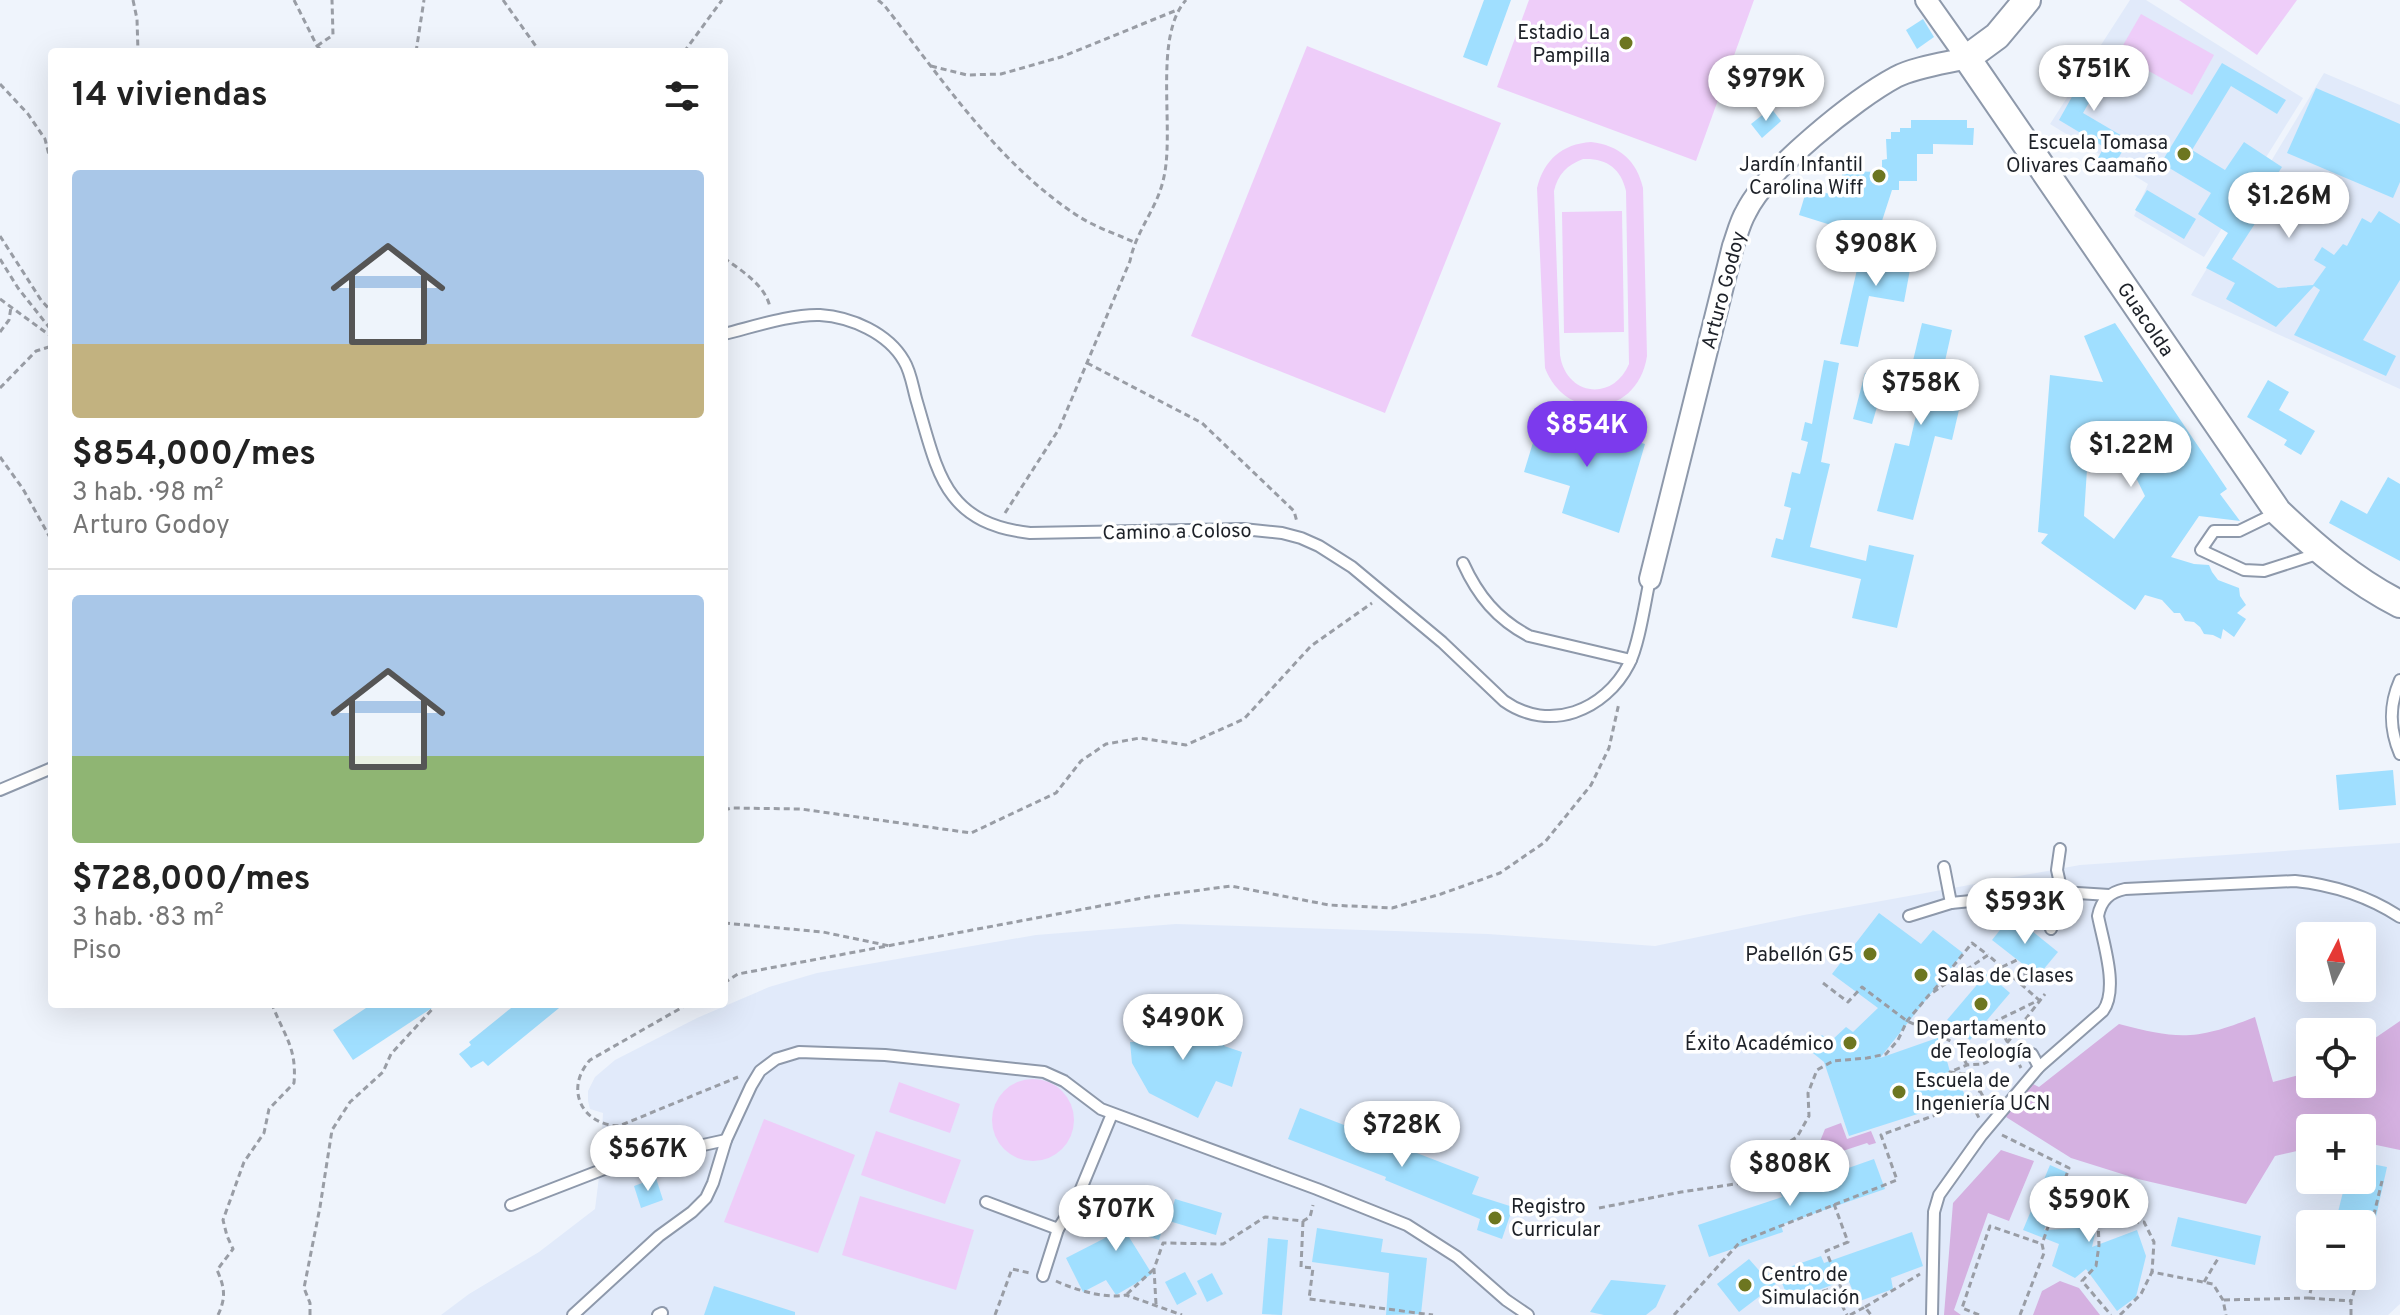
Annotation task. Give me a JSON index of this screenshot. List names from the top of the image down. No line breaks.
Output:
{"streets":{"street":["Arturo Godoy","Guacolda"],"lane":["Camino a Coloso"]},"crossings":[["Arturo Godoy","Guacolda"],["Arturo Godoy","Camino a Coloso"]],"places":["Estadio La Pampilla","Escuela Tomasa Olivares Caamaño","Jardín Infantil Carolina Wiff","Pabellón G5","Salas de Clases","Departamento de Teología","Éxito Académico","Escuela de Ingeniería UCN","Registro Curricular","Centro de Simulación"],"north":"top","page":{"price":["$751K","$979K","$1.26M","$908K","$758K","$854K","$1.22M","$593K","$490K","$728K","$567K","$808K","$590K","$707K"],"heading":"14 viviendas","list":[{"name":"$854,000/mes","note":"3 hab. · 98 m² · Arturo Godoy"},{"name":"$728,000/mes","note":"3 hab. · 83 m² · Piso"}],"map_buttons":["+","−"]}}
